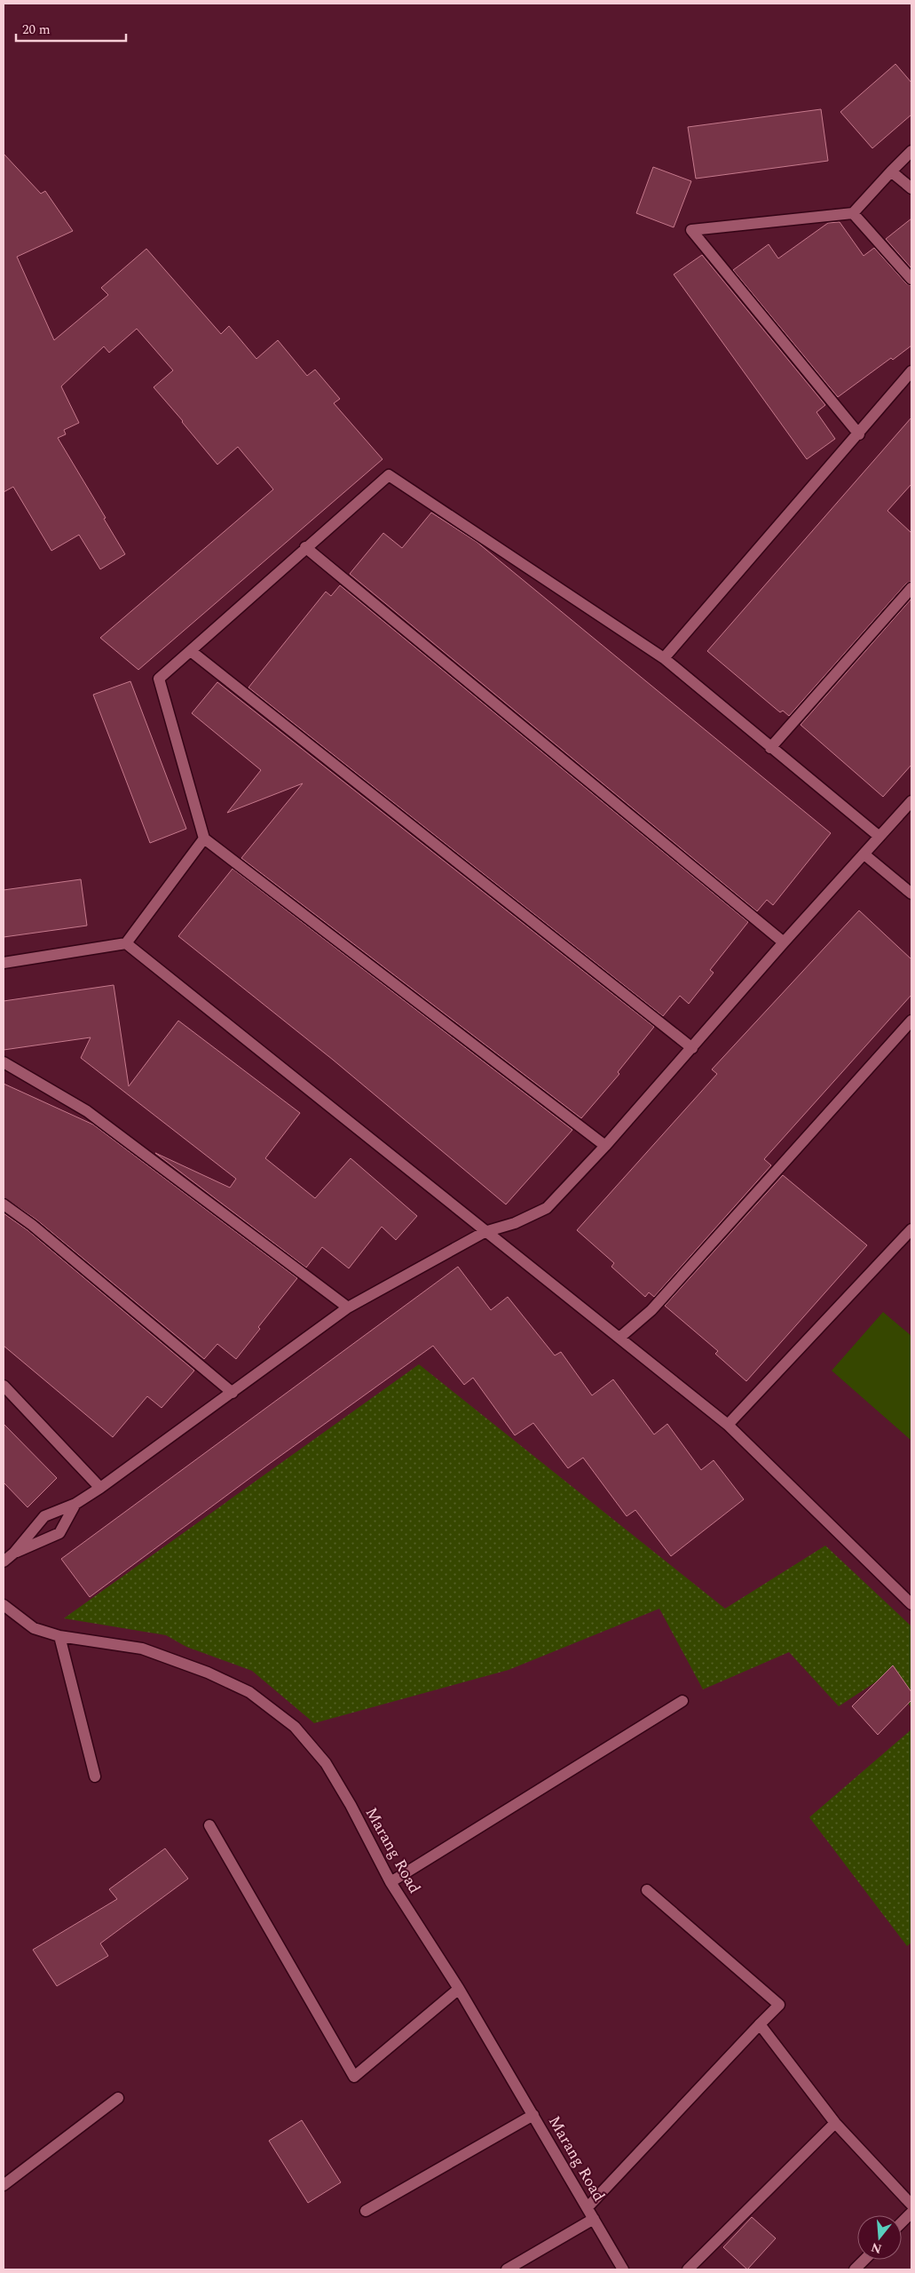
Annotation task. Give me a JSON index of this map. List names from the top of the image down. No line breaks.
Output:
{"streets":{"street":["Marang Road"]},"scale_bar":"20 m","north":"bottom"}
